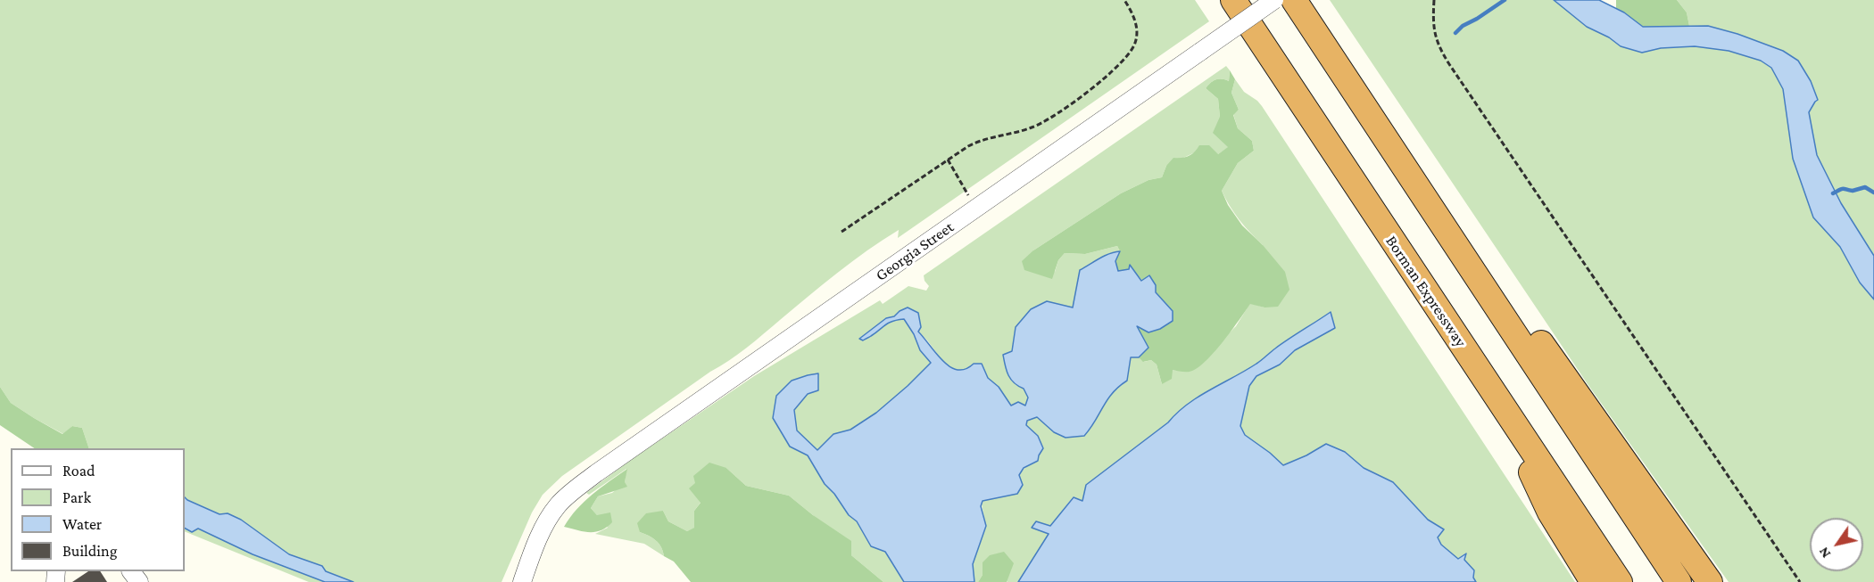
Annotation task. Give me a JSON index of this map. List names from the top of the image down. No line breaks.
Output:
{"streets":{"highway":["Borman Expressway"],"street":["Georgia Street"]},"legend":["Road","Park","Water","Building"],"north":"bottom left"}
